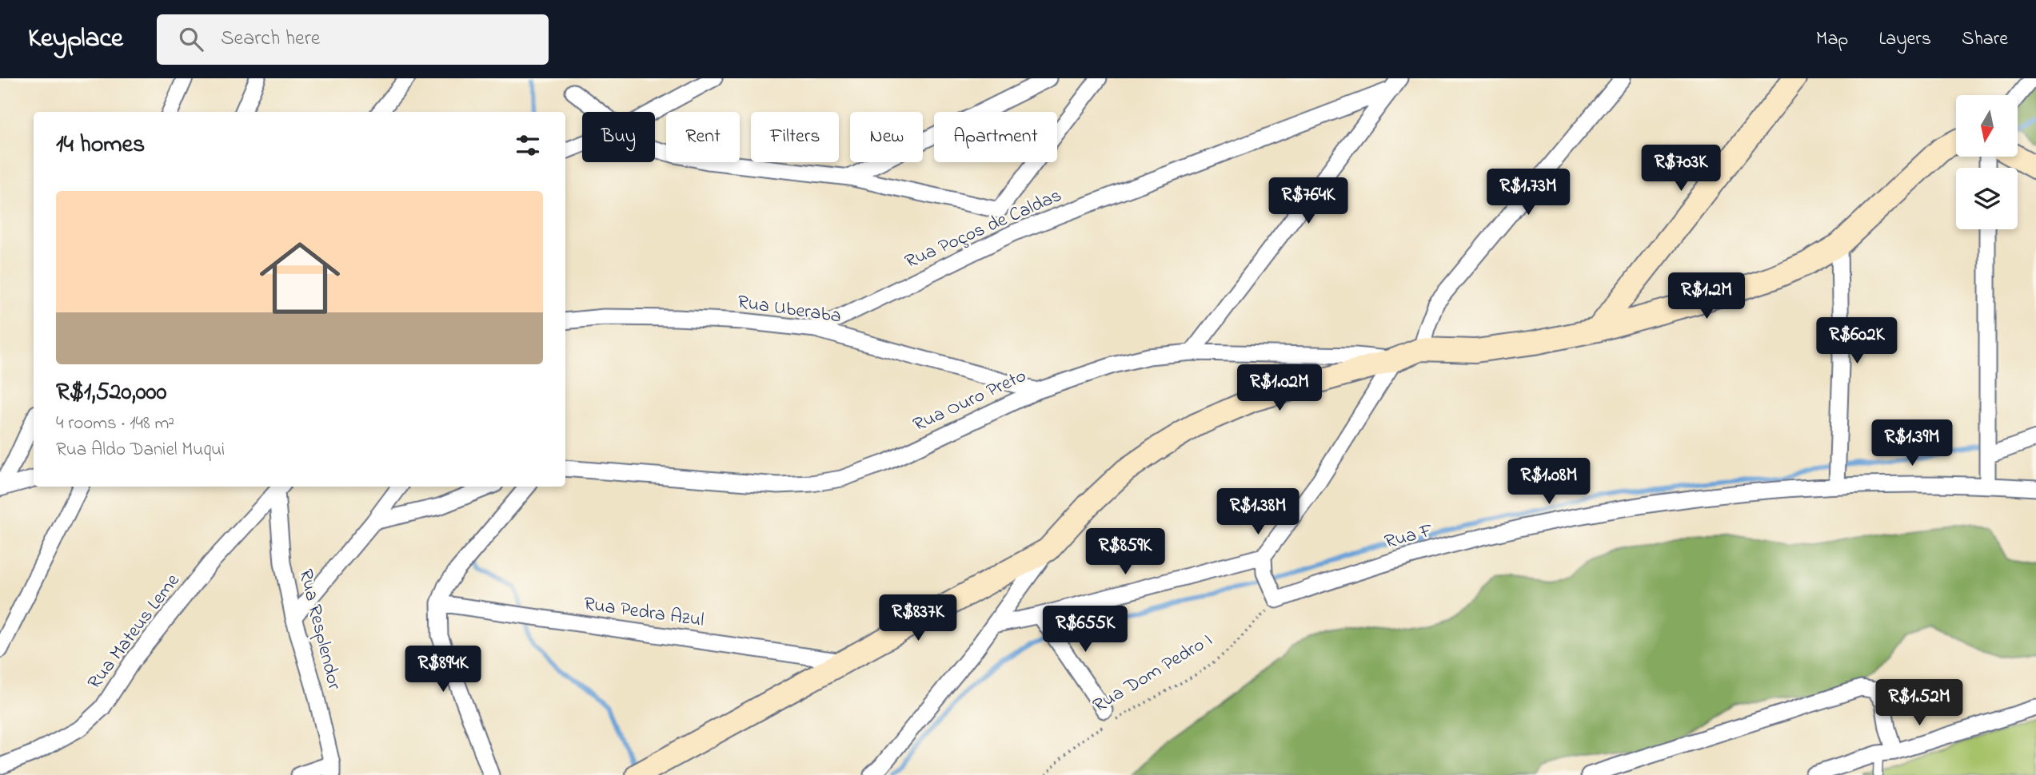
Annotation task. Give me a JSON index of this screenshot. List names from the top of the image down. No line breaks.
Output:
{"streets":{"street":["Rua Poços de Caldas","Rua Uberaba","Rua Ouro Preto","Rua F","Rua Pedra Azul","Rua Resplendor","Rua Mateus Leme"],"path":["Rua Dom Pedro I"]},"crossings":[["Rua Poços de Caldas","Rua Uberaba"],["Rua Uberaba","Rua Ouro Preto"],["Rua F","Rua Dom Pedro I"],["Rua Resplendor","Rua Mateus Leme"]],"north":"bottom","page":{"header":"Keyplace","search":"Search here","nav":["Map","Layers","Share"],"chip":["Buy","Rent","Filters","New","Apartment"],"heading":"14 homes","price":["R$703K","R$1.73M","R$764K","R$1.2M","R$602K","R$1.02M","R$1.39M","R$1.08M","R$1.38M","R$859K","R$837K","R$655K","R$894K","R$1.52M"],"list":[{"name":"R$1,520,000","note":"4 rooms · 148 m² · Rua Aldo Daniel Muqui"}]}}
